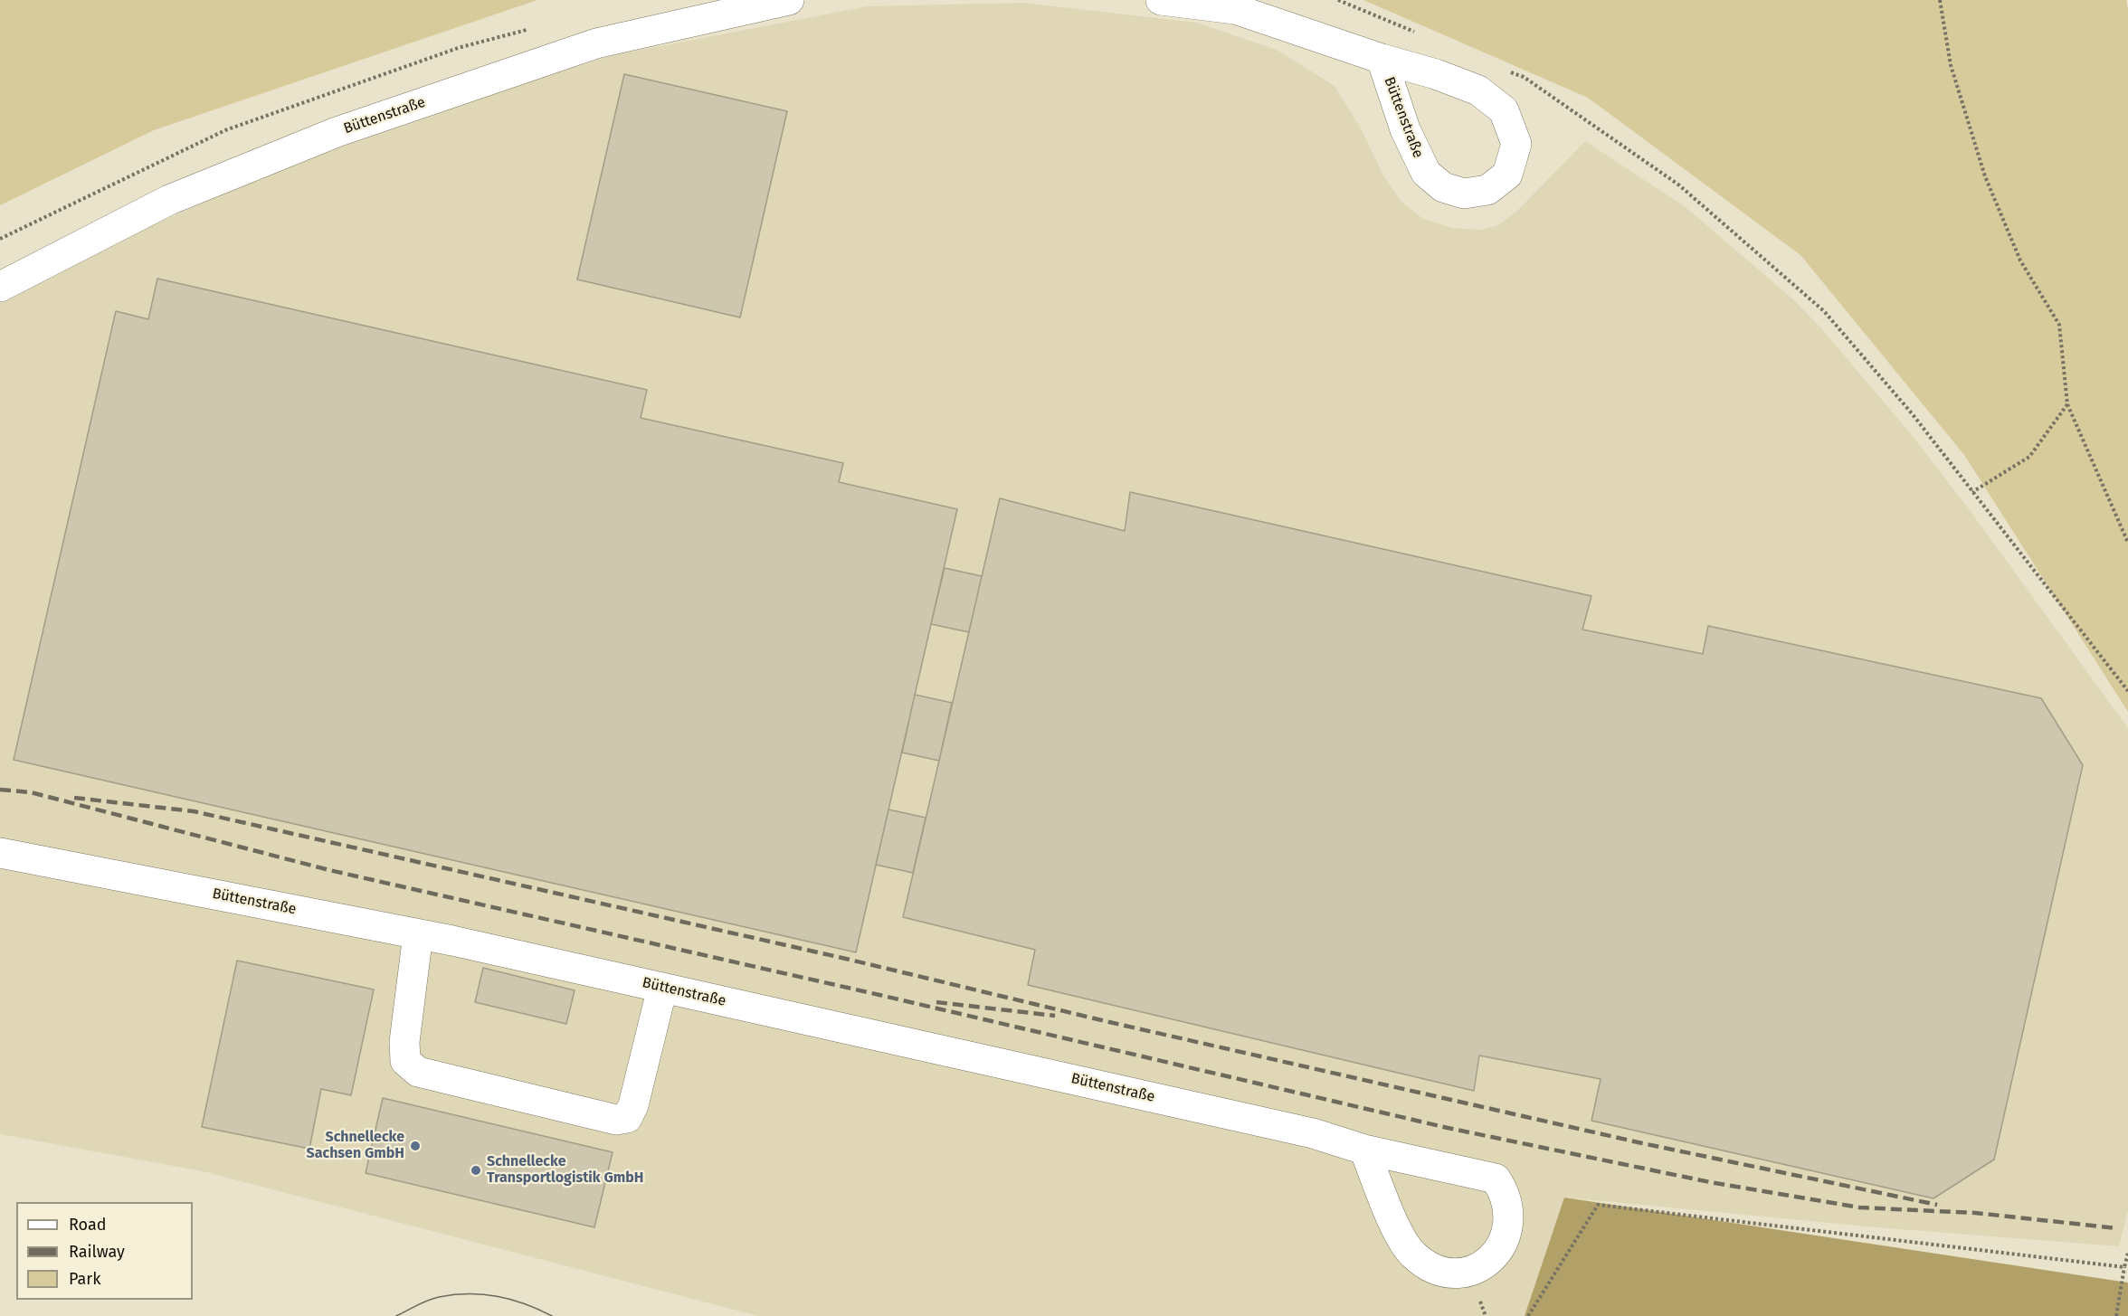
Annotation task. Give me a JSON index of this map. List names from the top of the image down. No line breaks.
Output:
{"streets":{"street":["Büttenstraße"]},"places":["Schnellecke Sachsen GmbH","Schnellecke Transportlogistik GmbH"],"legend":["Road","Railway","Park"]}
